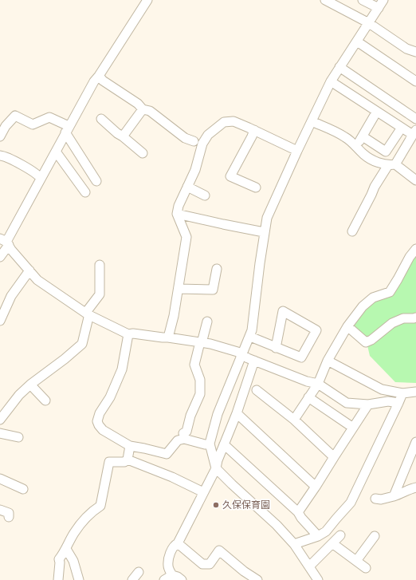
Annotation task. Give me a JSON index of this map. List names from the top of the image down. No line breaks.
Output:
{"places":["久保保育園"]}
